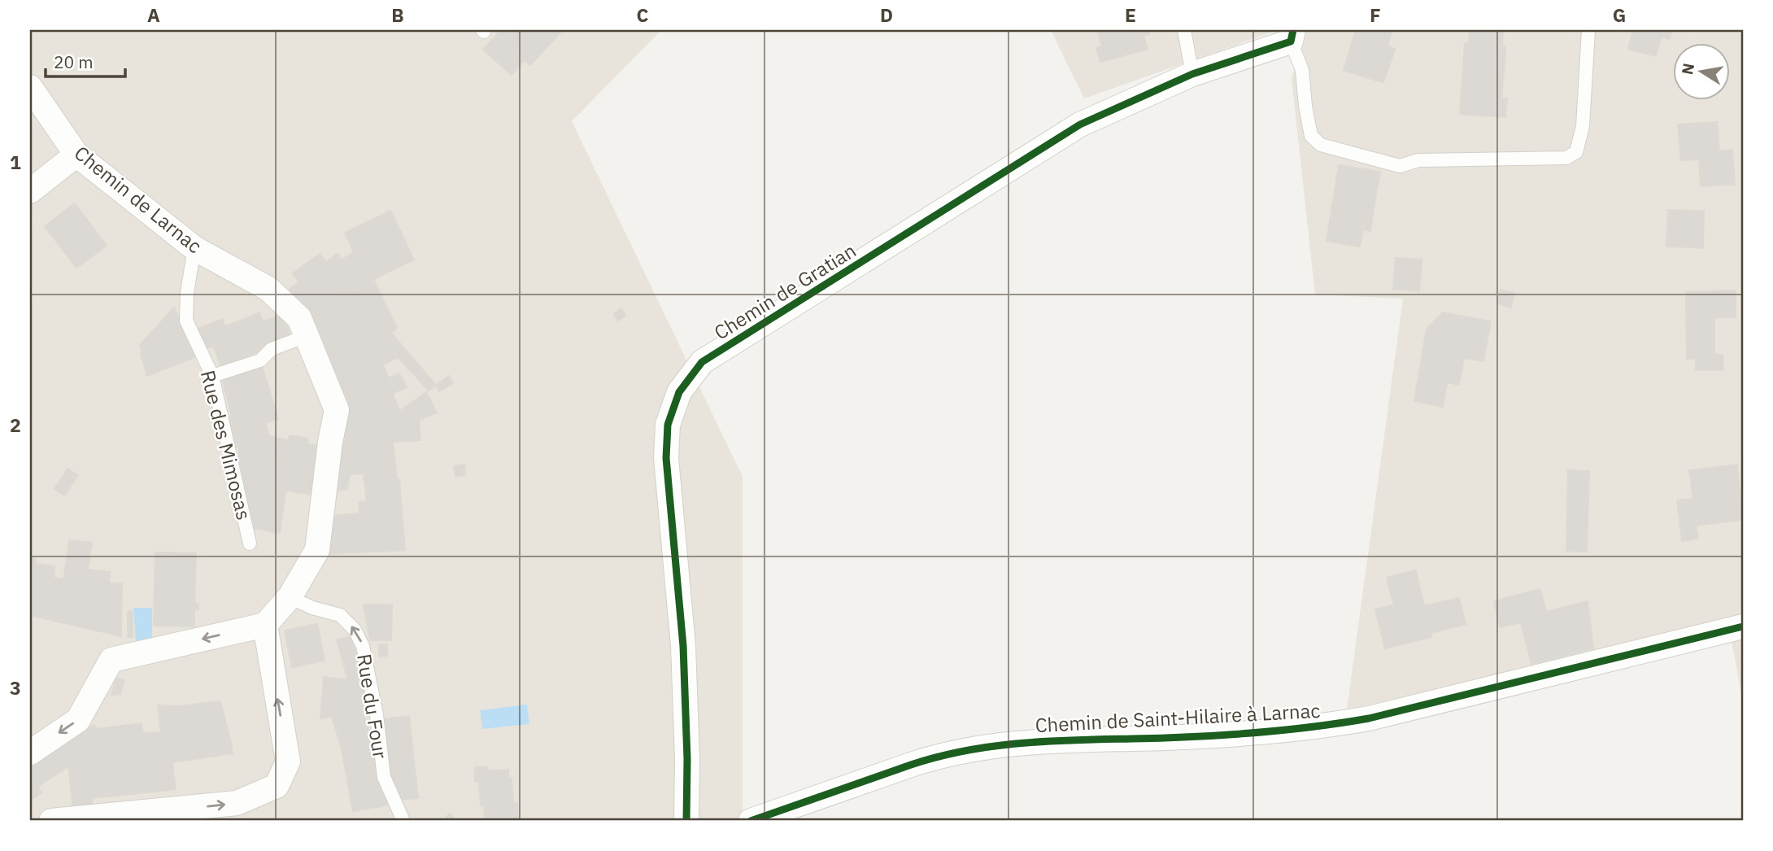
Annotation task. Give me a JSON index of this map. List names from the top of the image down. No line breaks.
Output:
{"streets":{"street":["Chemin de Larnac","Chemin de Gratian","Chemin de Saint-Hilaire à Larnac"],"lane":["Rue des Mimosas","Rue du Four"]},"crossings":[["Chemin de Larnac","Rue des Mimosas"],["Chemin de Larnac","Rue du Four"]],"one_way":["Rue du Four"],"scale_bar":"20 m","north":"left","grid":{"columns":["A","B","C","D","E","F","G"],"rows":["1","2","3"]}}
